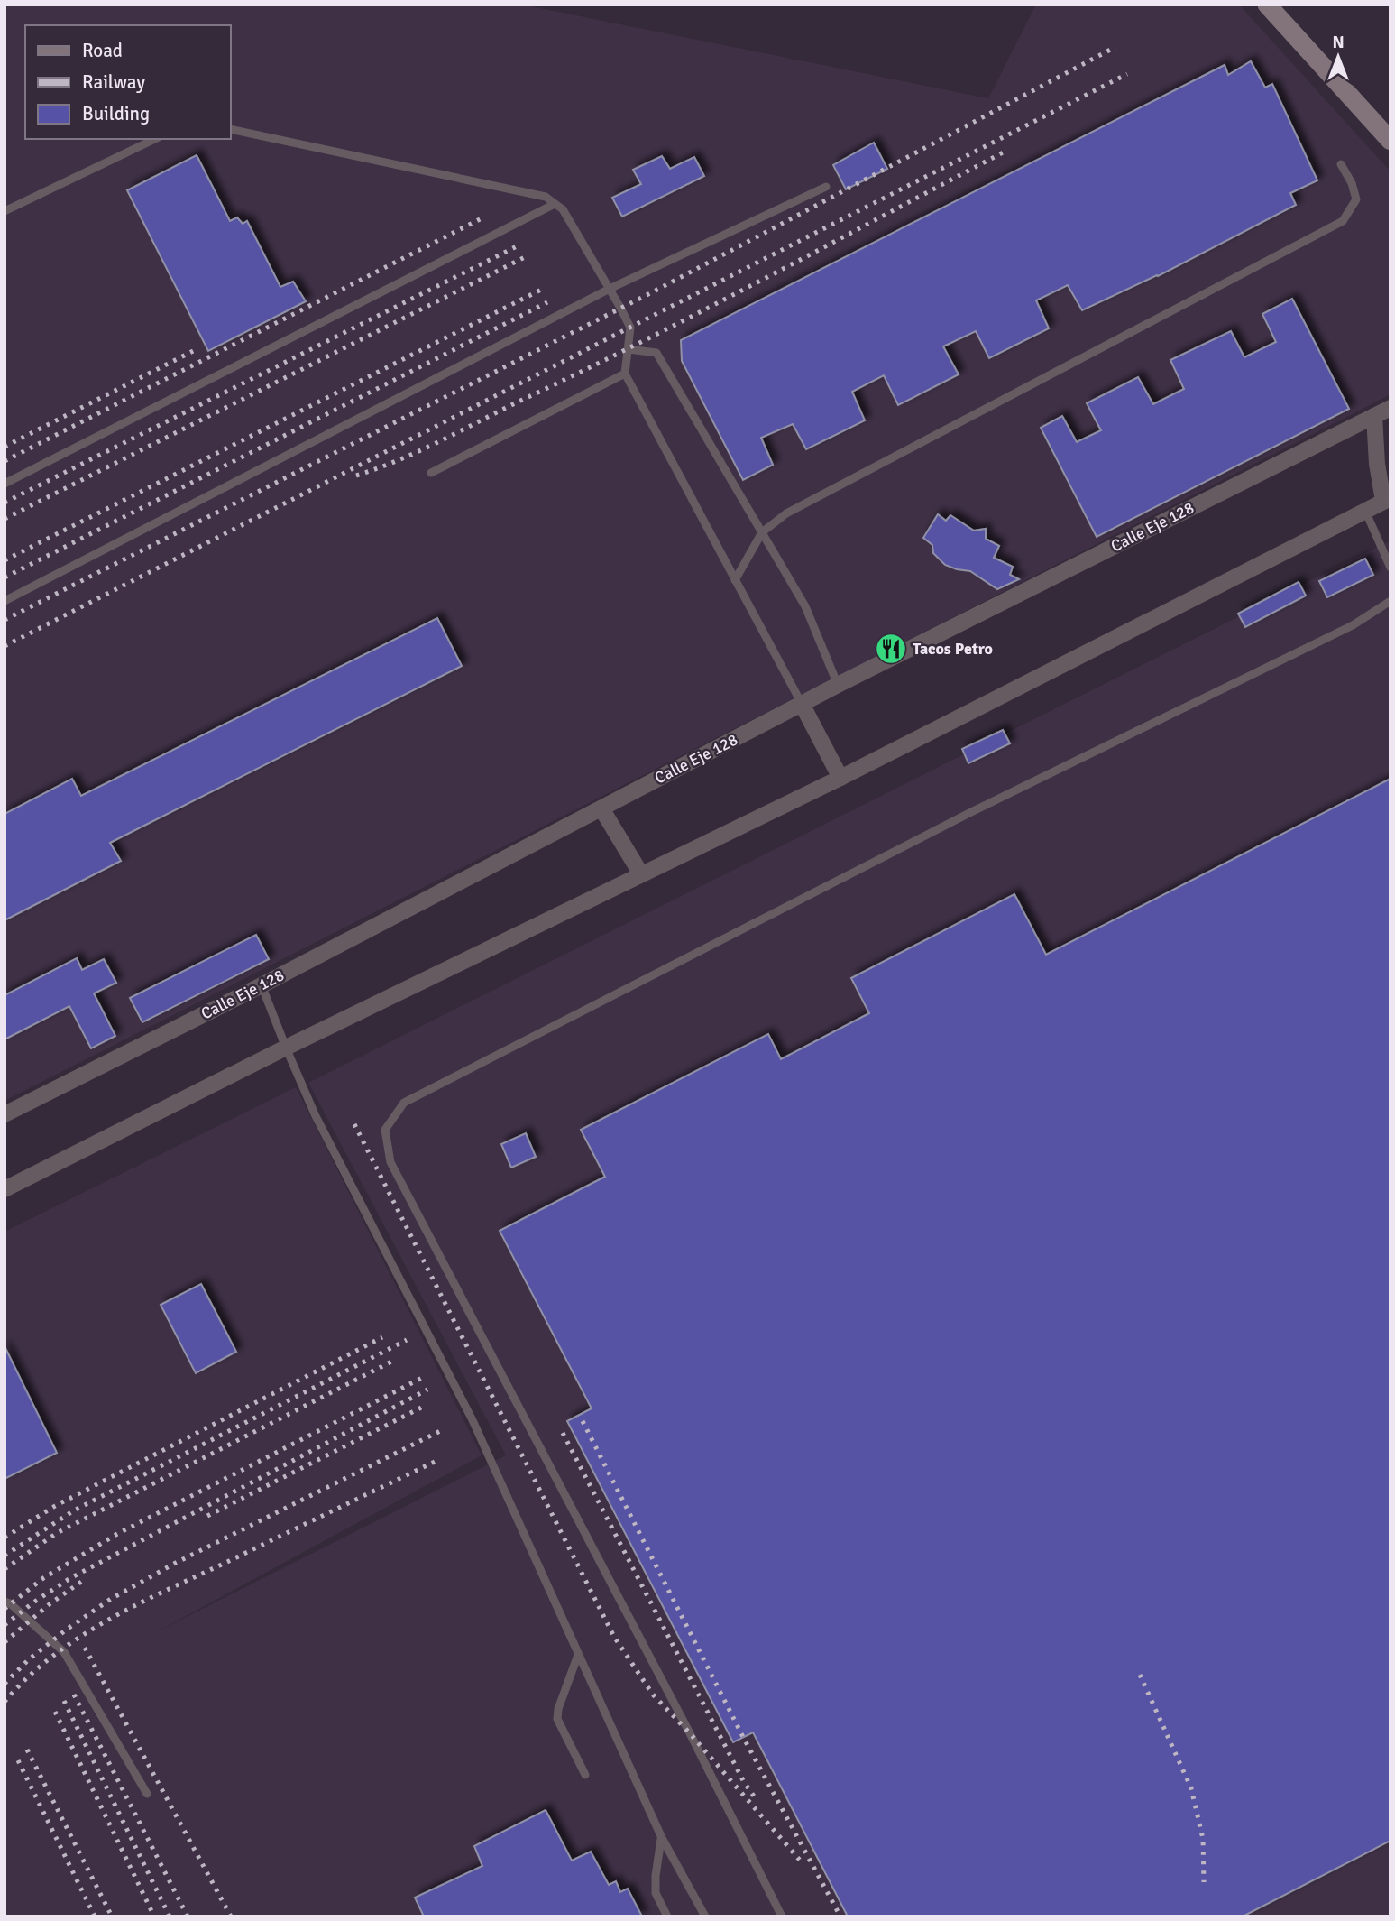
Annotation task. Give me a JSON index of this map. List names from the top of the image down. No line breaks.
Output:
{"streets":{"street":["Calle Eje 128"]},"places":{"restaurant":["Tacos Petro"]},"legend":["Road","Railway","Building"],"north":"top"}
